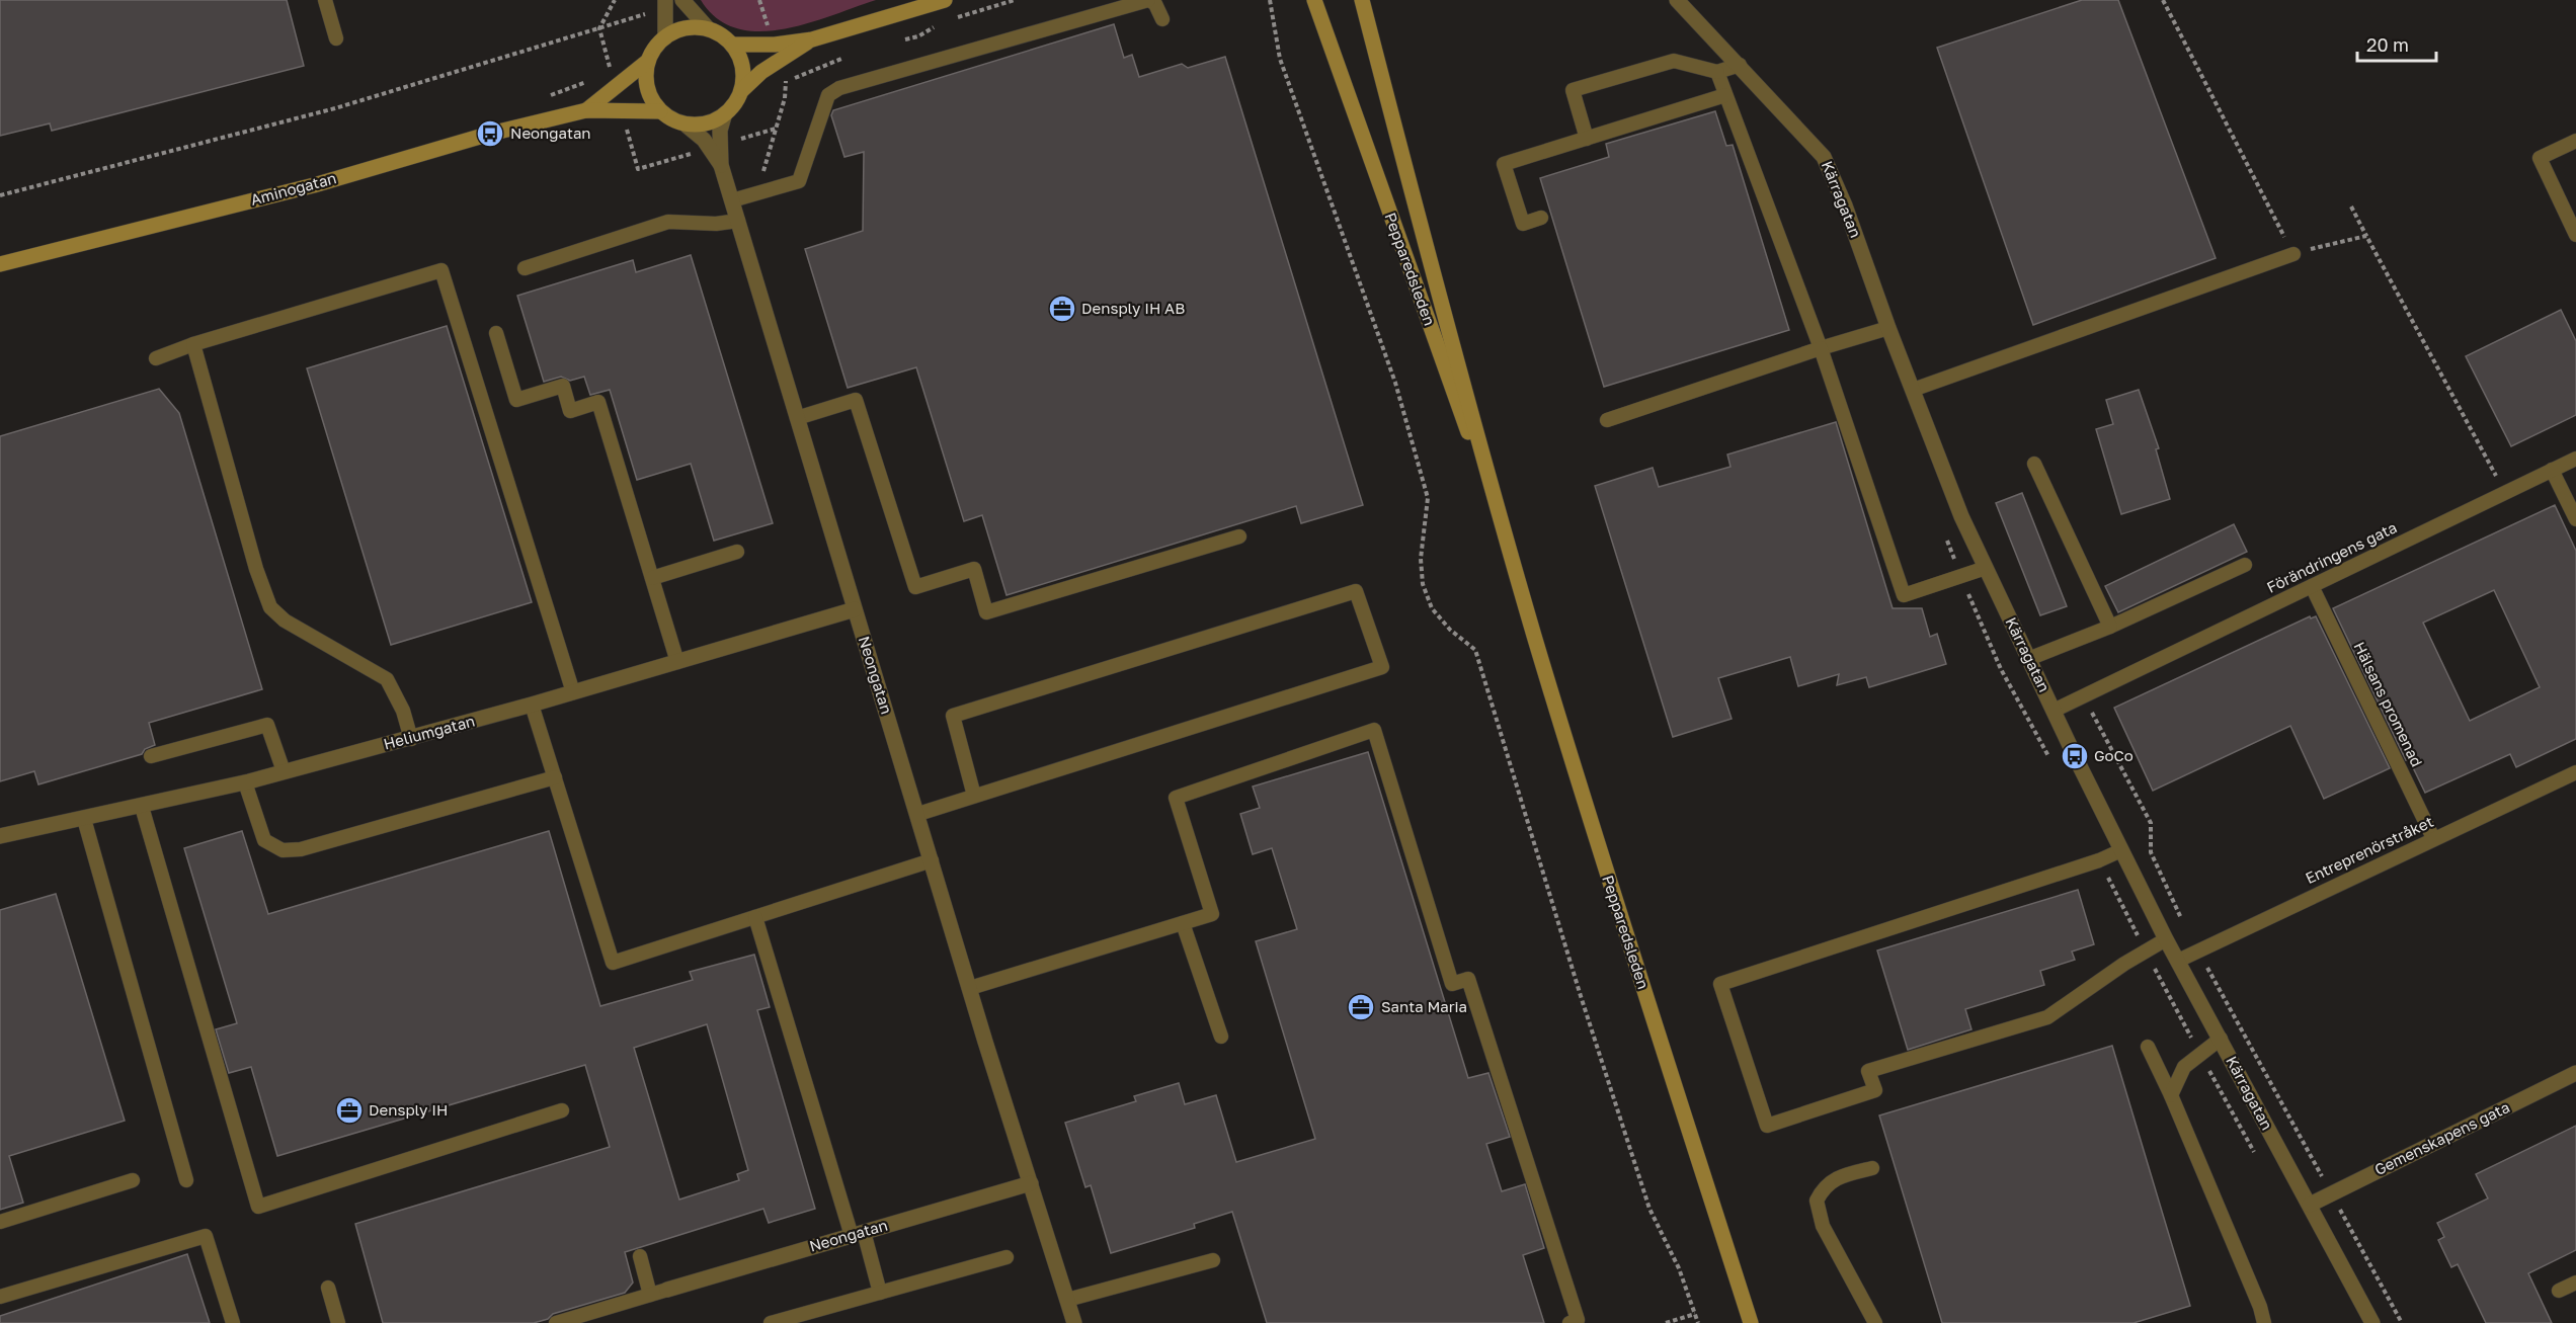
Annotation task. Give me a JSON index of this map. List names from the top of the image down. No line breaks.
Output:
{"streets":{"street":["Aminogatan","Kärragatan","Pepparedsleden","Neongatan","Heliumgatan","Gemenskapens gata"],"lane":["Förändringens gata","Hälsans promenad","Entreprenörstråket"]},"crossings":[["Aminogatan","Neongatan"],["Kärragatan","Förändringens gata"],["Kärragatan","Entreprenörstråket"],["Kärragatan","Gemenskapens gata"],["Förändringens gata","Hälsans promenad"],["Neongatan","Heliumgatan"],["Hälsans promenad","Entreprenörstråket"]],"places":{"bus stop":["Neongatan","GoCo"],"office":["Densply IH AB","Santa Maria","Densply IH"]},"scale_bar":"20 m"}
